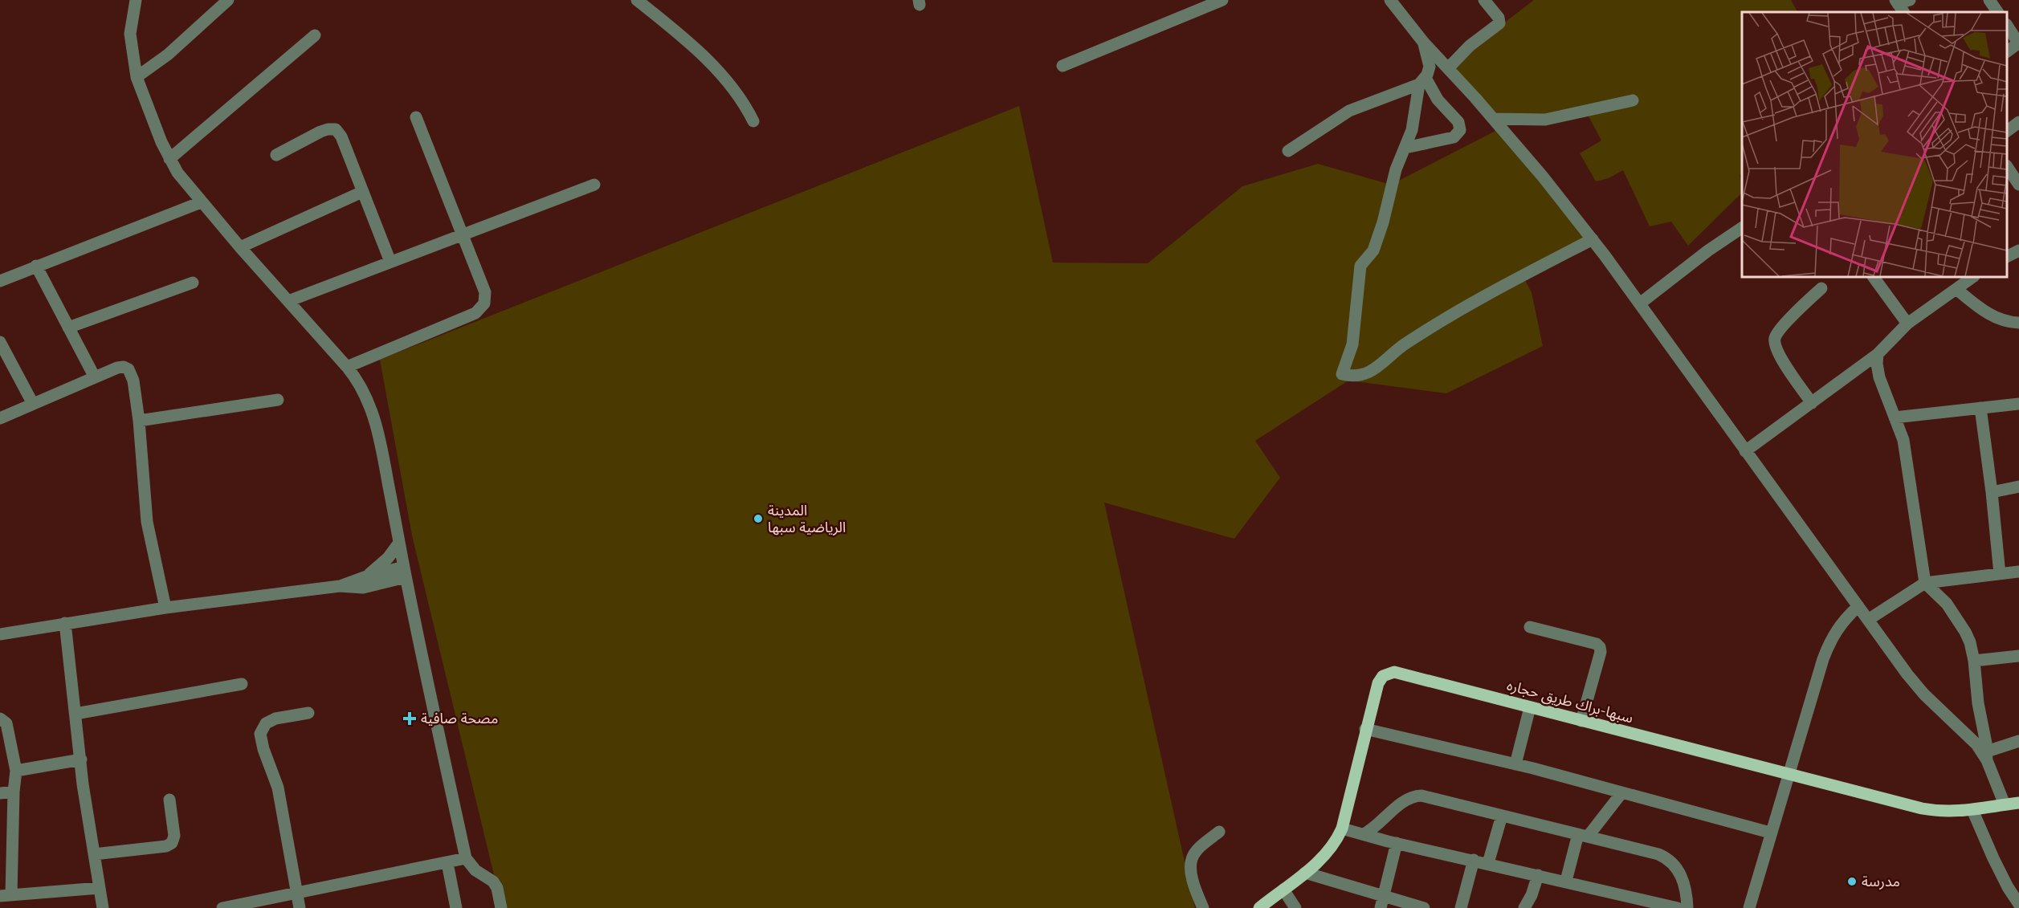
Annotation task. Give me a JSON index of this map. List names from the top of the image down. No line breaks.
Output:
{"streets":{"main road":["سبها-براك طريق حجاره"]},"places":{"other":["المدينة الرياضية سبها","مدرسة"],"health":["مصحة صافية"]}}
